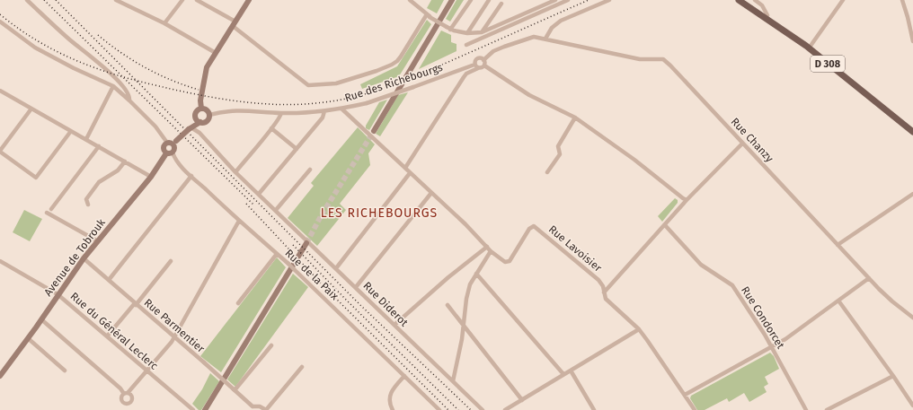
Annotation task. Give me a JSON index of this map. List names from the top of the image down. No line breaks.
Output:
{"streets":{"main road":["D 308"],"street":["Rue des Richebourgs","Rue Chanzy","Rue Lavoisier","Avenue de Tobrouk","Rue de la Paix","Rue Diderot","Rue Condorcet","Rue Parmentier","Rue du Général Leclerc"]},"crossings":[["Rue des Richebourgs","Rue Chanzy"],["Avenue de Tobrouk","Rue de la Paix"],["Avenue de Tobrouk","Rue Parmentier"],["Avenue de Tobrouk","Rue du Général Leclerc"]],"districts":["LES RICHEBOURGS"]}
